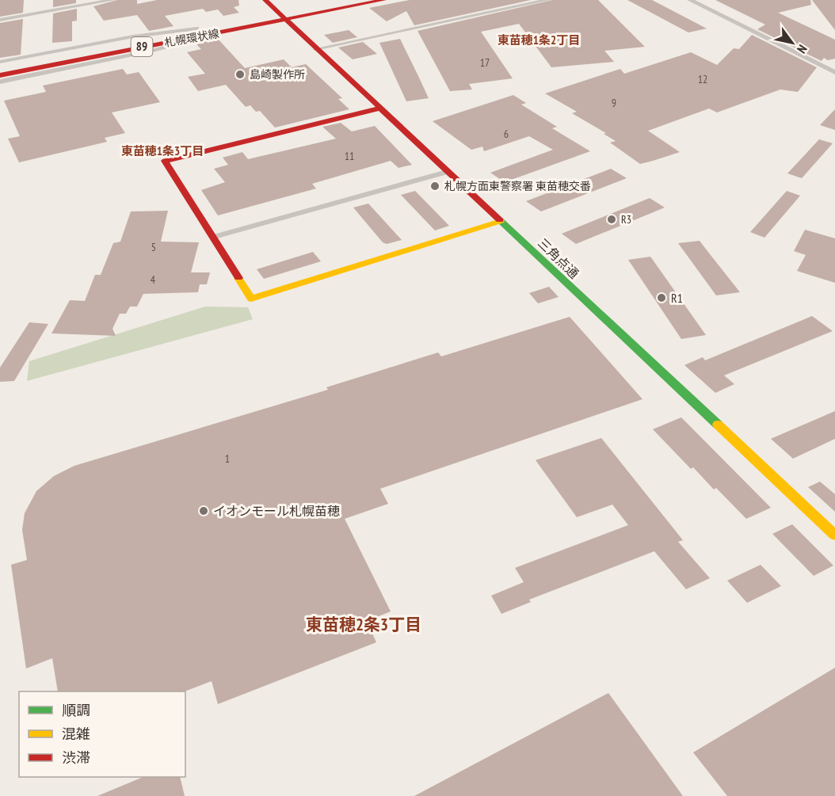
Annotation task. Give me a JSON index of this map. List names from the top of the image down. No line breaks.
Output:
{"streets":{"street":["札幌環状線","89","三角点通"]},"crossings":[["札幌環状線","三角点通"]],"districts":["東苗穂1条2丁目","東苗穂1条3丁目","東苗穂2条3丁目"],"places":["島崎製作所","札幌方面東警察署 東苗穂交番","R3","R1","イオンモール札幌苗穂"],"house_numbers":["17","12","9","6","11","5","4","1"],"legend":["順調","混雑","渋滞"],"north":"bottom right"}
